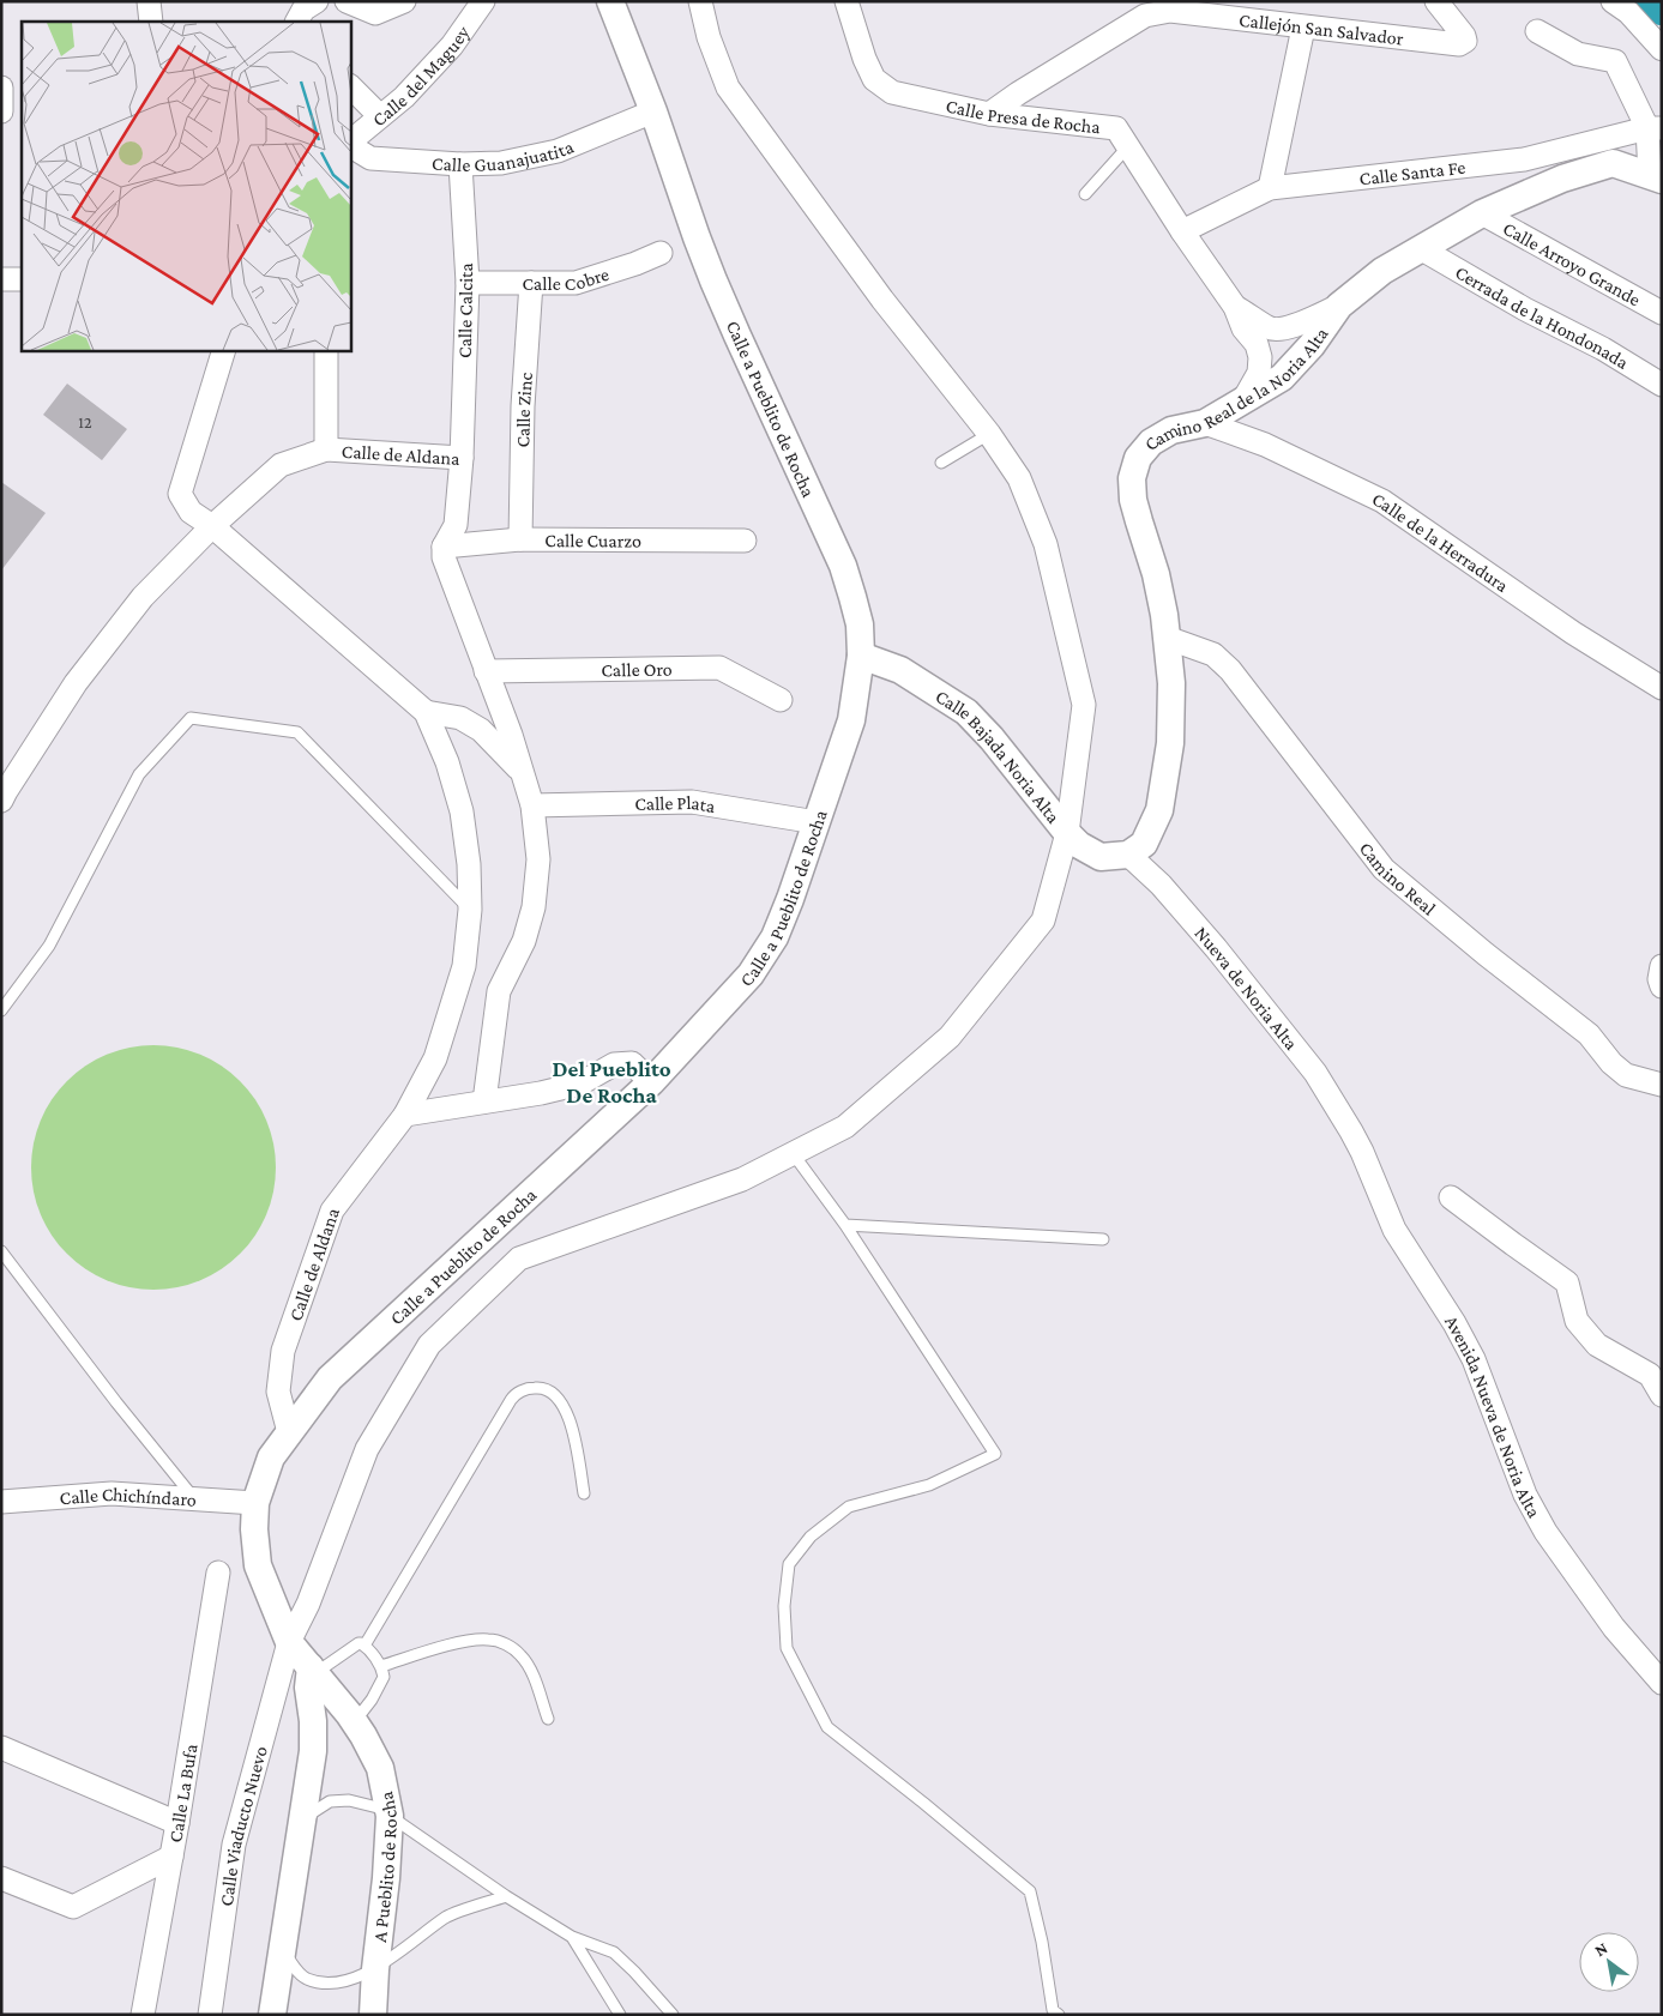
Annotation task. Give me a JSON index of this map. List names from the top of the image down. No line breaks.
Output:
{"streets":{"street":["Callejón San Salvador","Calle del Maguey","Calle Presa de Rocha","Calle Guanajuatita","Calle Santa Fe","Calle Arroyo Grande","Calle Cobre","Calle Calcita","Cerrada de la Hondonada","Camino Real de la Noria Alta","Calle a Pueblito de Rocha","Calle Zinc","Calle de Aldana","Calle Cuarzo","Calle de la Herradura","Calle Oro","Calle Bajada Noria Alta","Calle Plata","Camino Real","Nueva de Noria Alta","Avenida Nueva de Noria Alta","Calle Chichíndaro","Calle La Bufa","Calle Viaducto Nuevo","A Pueblito de Rocha"]},"crossings":[["Callejón San Salvador","Calle Presa de Rocha"],["Calle Presa de Rocha","Calle Santa Fe"],["Calle Presa de Rocha","Camino Real de la Noria Alta"],["Calle Guanajuatita","Calle Calcita"],["Calle Guanajuatita","Calle a Pueblito de Rocha"],["Calle Arroyo Grande","Camino Real de la Noria Alta"],["Calle Cobre","Calle Calcita"],["Calle Cobre","Calle Zinc"],["Calle Calcita","Calle de Aldana"],["Cerrada de la Hondonada","Camino Real de la Noria Alta"],["Camino Real de la Noria Alta","Calle de la Herradura"],["Camino Real de la Noria Alta","Calle Bajada Noria Alta"],["Camino Real de la Noria Alta","Camino Real"],["Camino Real de la Noria Alta","Nueva de Noria Alta"],["Calle a Pueblito de Rocha","Calle de Aldana"],["Calle a Pueblito de Rocha","Calle Bajada Noria Alta"],["Calle a Pueblito de Rocha","Calle Plata"],["Calle a Pueblito de Rocha","Calle Chichíndaro"],["Calle a Pueblito de Rocha","Calle Viaducto Nuevo"],["Calle a Pueblito de Rocha","A Pueblito de Rocha"],["Calle Zinc","Calle Cuarzo"],["Calle de Aldana","Calle Cuarzo"],["Calle Bajada Noria Alta","Nueva de Noria Alta"],["Calle Bajada Noria Alta","Calle Viaducto Nuevo"],["Nueva de Noria Alta","Avenida Nueva de Noria Alta"],["Calle Viaducto Nuevo","A Pueblito de Rocha"]],"districts":["Del Pueblito De Rocha"],"house_numbers":["12"],"north":"top left"}
